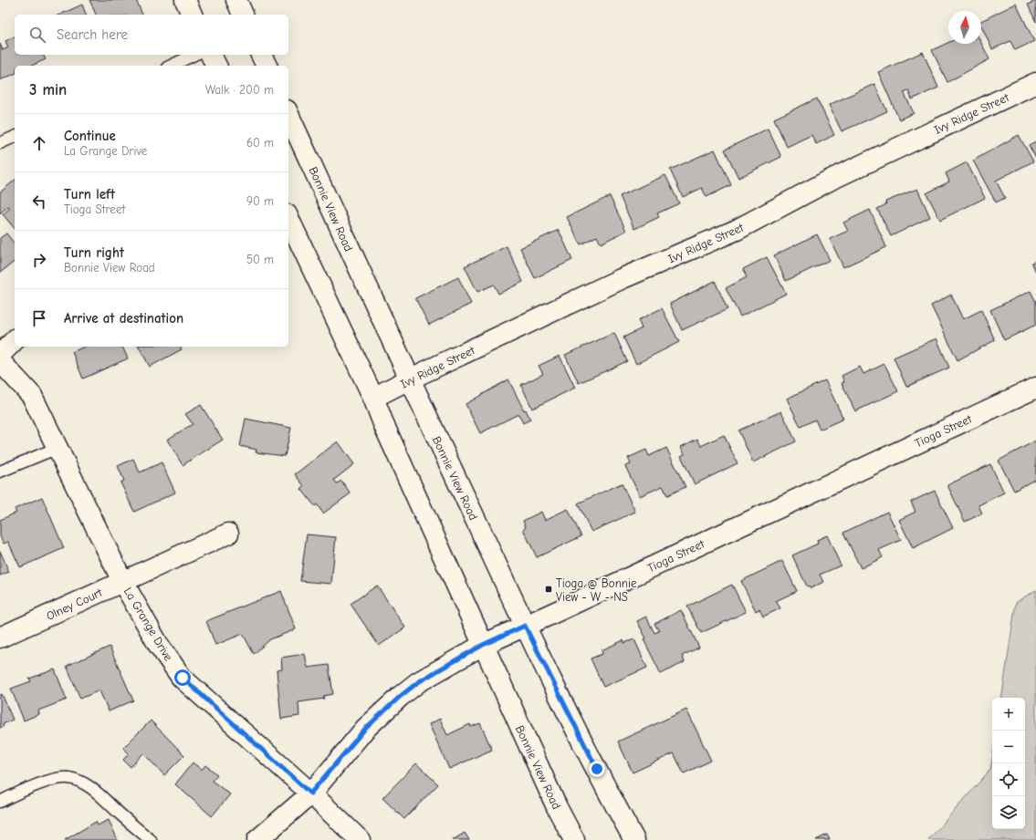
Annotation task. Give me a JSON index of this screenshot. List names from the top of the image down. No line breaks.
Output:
{"streets":{"street":["Ivy Ridge Street","Bonnie View Road","Tioga Street","Olney Court","La Grange Drive"]},"crossings":[["Ivy Ridge Street","Bonnie View Road"],["Bonnie View Road","Tioga Street"],["Tioga Street","La Grange Drive"],["Olney Court","La Grange Drive"]],"places":{"transit":["Tioga @ Bonnie View - W - NS"]},"north":"top","page":{"search":"Search here","heading":["3 min","Walk · 200 m"],"list":[["Continue","La Grange Drive","60 m"],["Turn left","Tioga Street","90 m"],["Turn right","Bonnie View Road","50 m"],"Arrive at destination"],"map_buttons":["+","−"]}}
